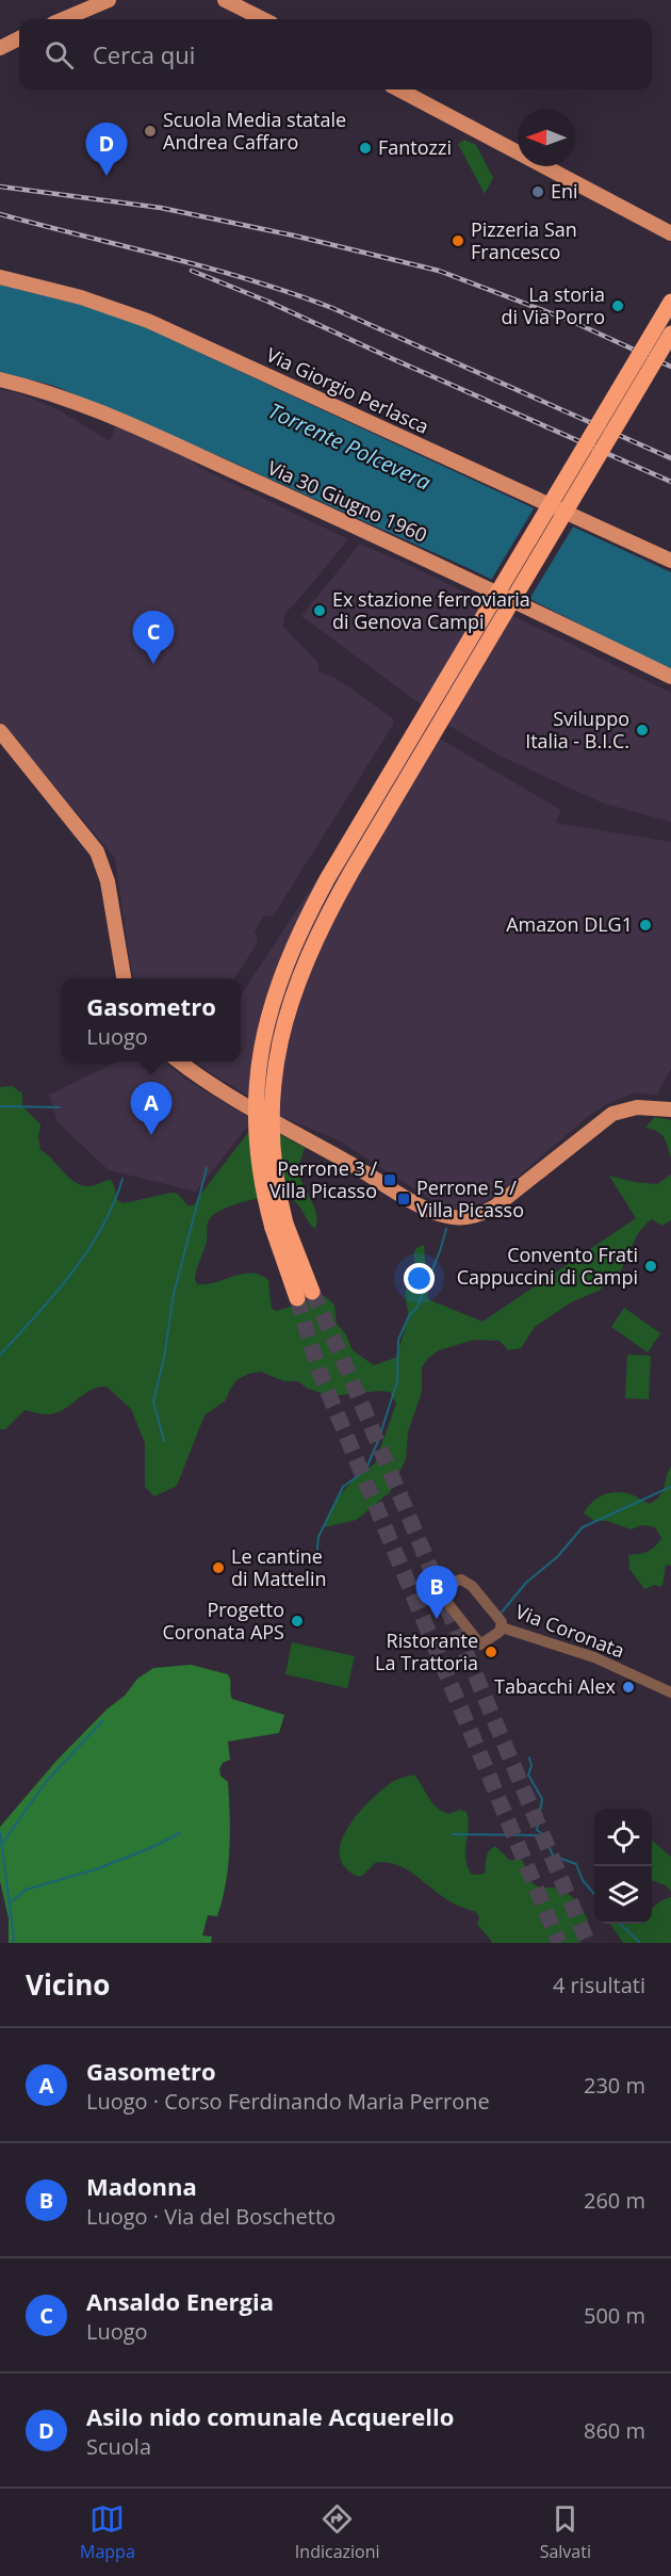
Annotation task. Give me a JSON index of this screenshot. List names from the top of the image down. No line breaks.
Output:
{"streets":{"main road":["Via Giorgio Perlasca","Via 30 Giugno 1960"],"street":["Via Coronata"]},"water":["Torrente Polcevera"],"places":{"other":["Scuola Media statale Andrea Caffaro","Fantozzi","Eni","Pizzeria San Francesco","La storia di Via Porro","Ex stazione ferroviaria di Genova Campi","Sviluppo Italia - B.I.C.","Amazon DLG1","Convento Frati Cappuccini di Campi","Le cantine di Mattelin","Progetto Coronata APS","Ristorante La Trattoria","Tabacchi Alex"],"transit":["Perrone 3 / Villa Picasso","Perrone 5 / Villa Picasso"]},"north":"left","page":{"search":"Cerca qui","pins":["D","C","A","B"],"popup":["Gasometro","Luogo"],"heading":["Vicino","4 risultati"],"list":[{"mark":"A","name":"Gasometro","note":"Luogo · Corso Ferdinando Maria Perrone","value":"230 m"},{"mark":"B","name":"Madonna","note":"Luogo · Via del Boschetto","value":"260 m"},{"mark":"C","name":"Ansaldo Energia","note":"Luogo","value":"500 m"},{"mark":"D","name":"Asilo nido comunale Acquerello","note":"Scuola","value":"860 m"}],"nav":["Mappa","Indicazioni","Salvati"]}}
